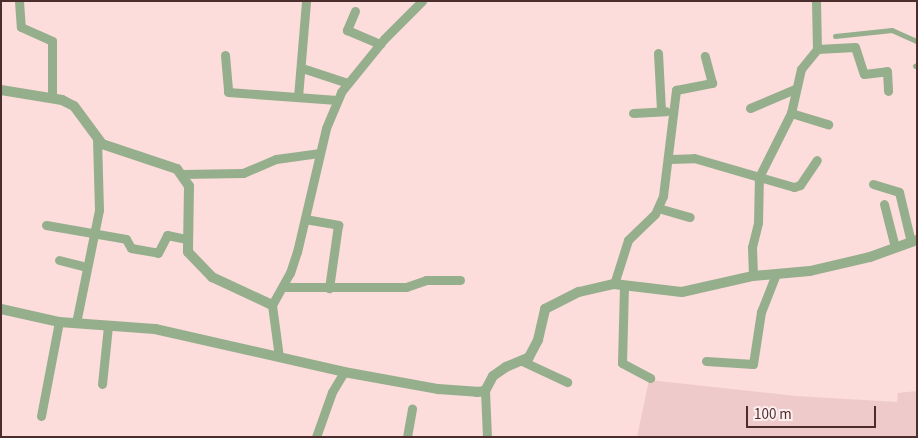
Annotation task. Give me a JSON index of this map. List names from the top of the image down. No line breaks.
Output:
{"scale_bar":"100 m"}
